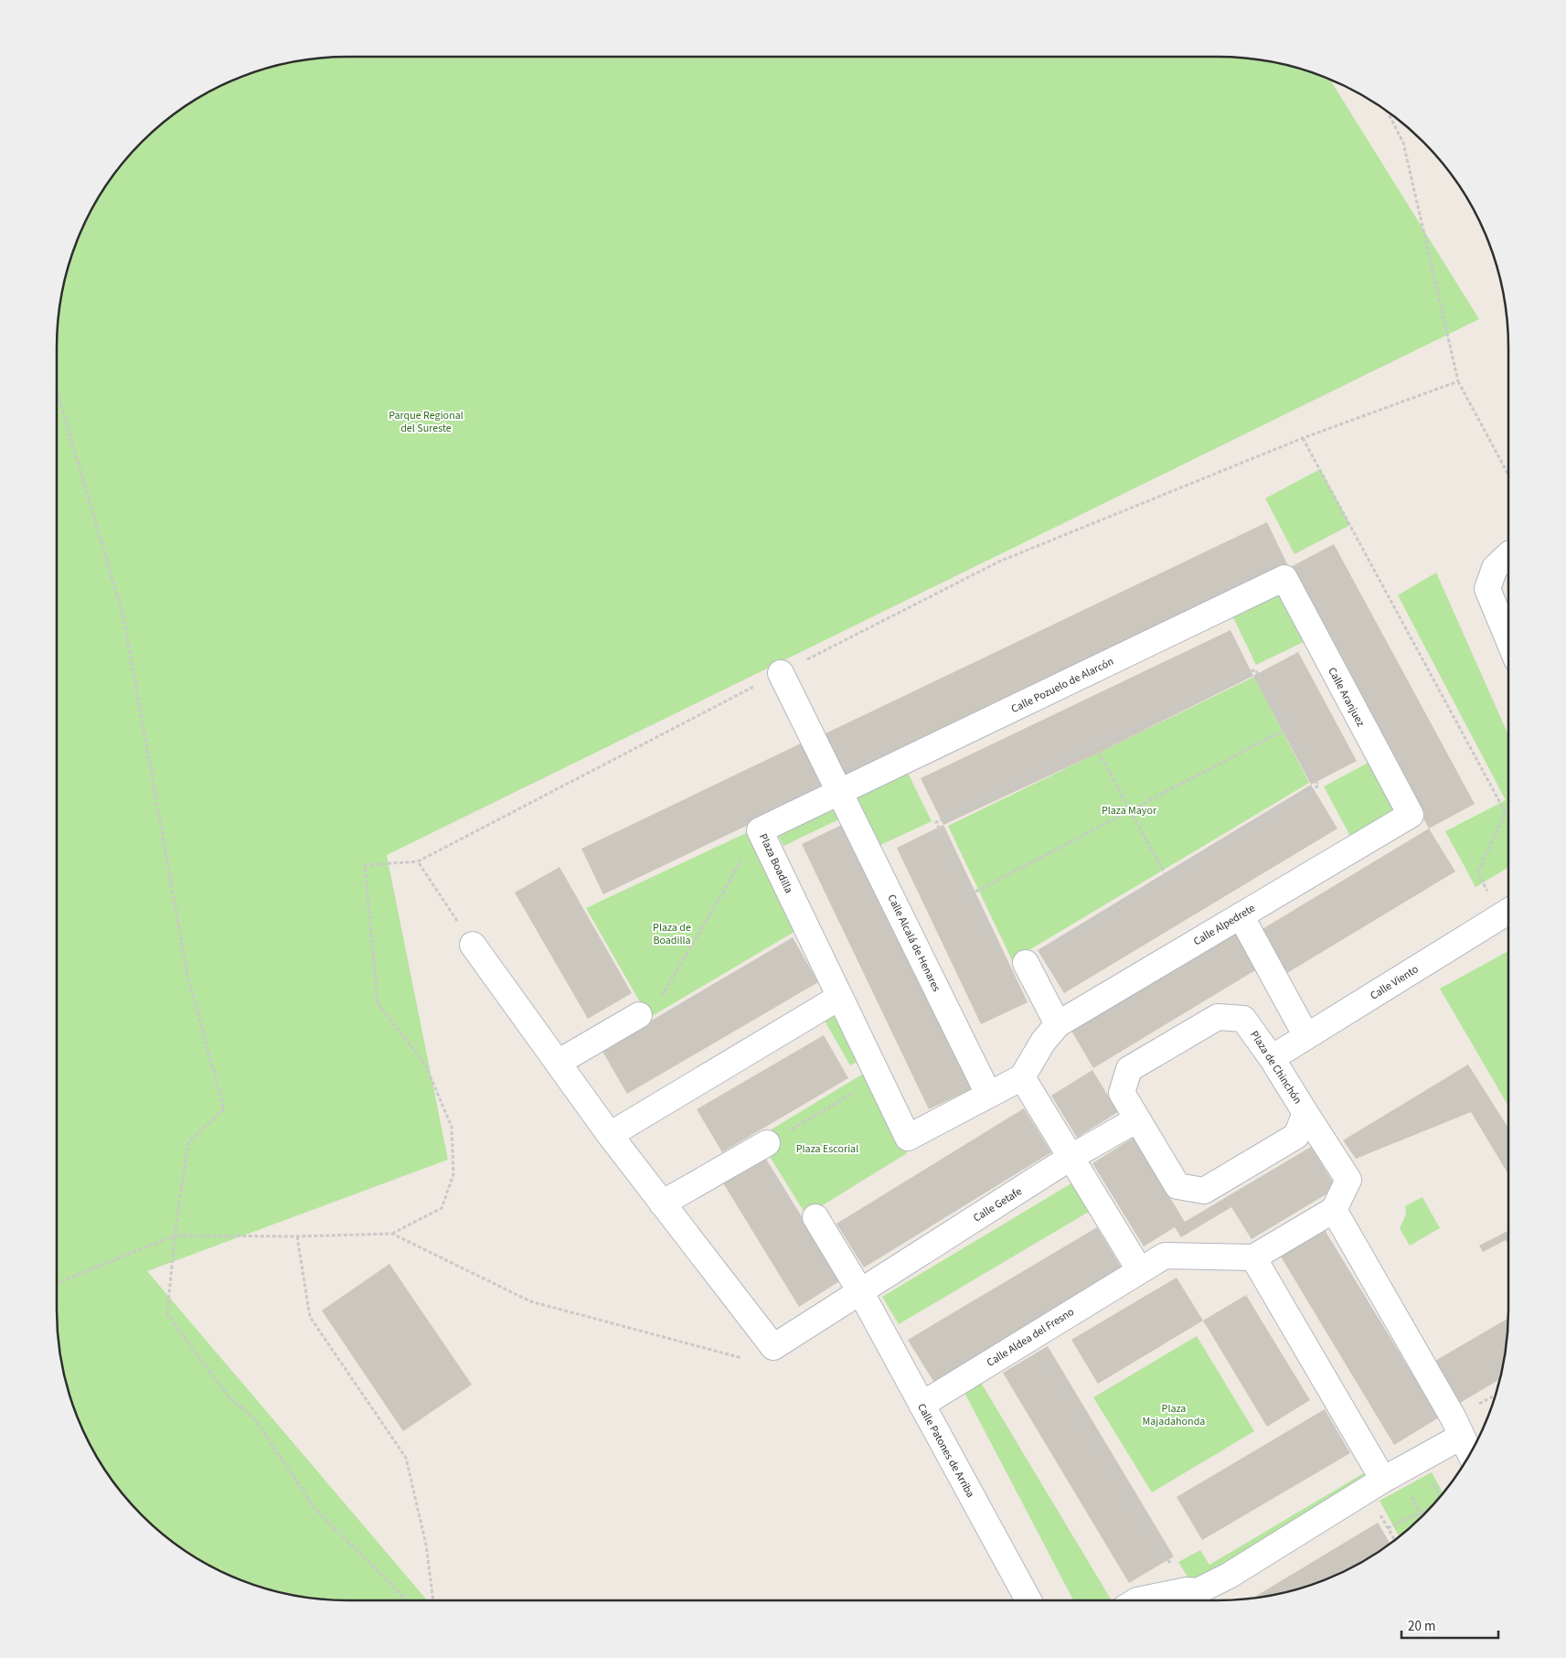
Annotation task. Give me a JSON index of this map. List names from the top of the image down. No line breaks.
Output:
{"streets":{"street":["Calle Pozuelo de Alarcón","Calle Aranjuez","Plaza Boadilla","Calle Alpedrete","Calle Alcalá de Henares","Calle Viento","Plaza de Chinchón","Calle Getafe","Calle Aldea del Fresno","Calle Patones de Arriba"]},"crossings":[["Calle Pozuelo de Alarcón","Calle Aranjuez"],["Calle Pozuelo de Alarcón","Plaza Boadilla"],["Calle Pozuelo de Alarcón","Calle Alcalá de Henares"],["Calle Aranjuez","Calle Alpedrete"],["Plaza Boadilla","Calle Alcalá de Henares"],["Calle Viento","Plaza de Chinchón"],["Plaza de Chinchón","Calle Getafe"],["Calle Getafe","Calle Patones de Arriba"],["Calle Aldea del Fresno","Calle Patones de Arriba"]],"parks":["Parque Regional del Sureste","Plaza Mayor","Plaza de Boadilla","Plaza Escorial","Plaza Majadahonda"],"scale_bar":"20 m"}
